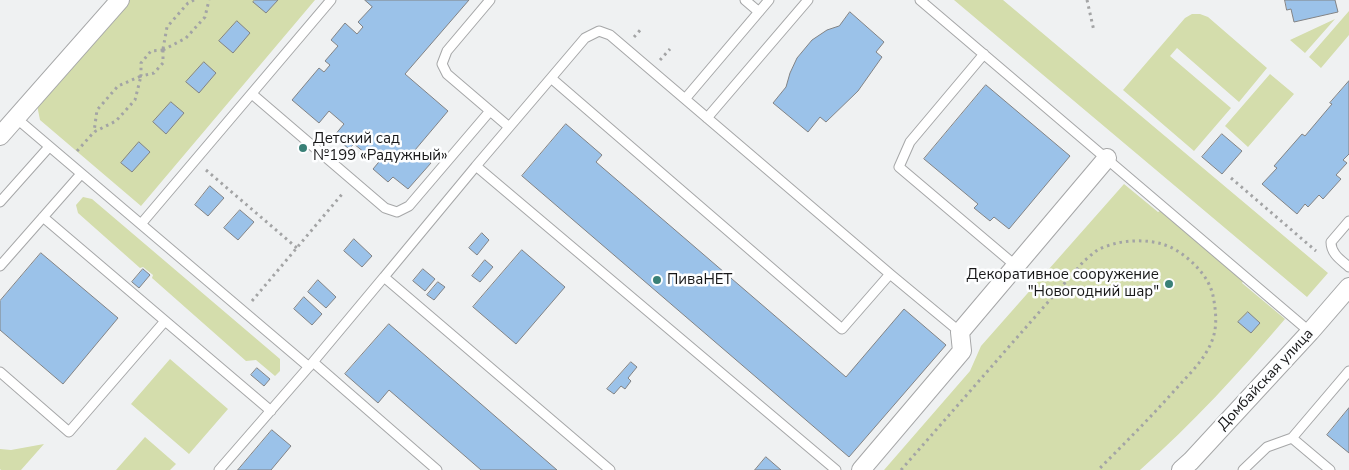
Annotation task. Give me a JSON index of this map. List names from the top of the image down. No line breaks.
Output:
{"streets":{"street":["Домбайская улица"]},"places":["Детский сад №199 «Радужный»","ПиваНЕТ","Декоративное сооружение \"Новогодний шар\""]}
